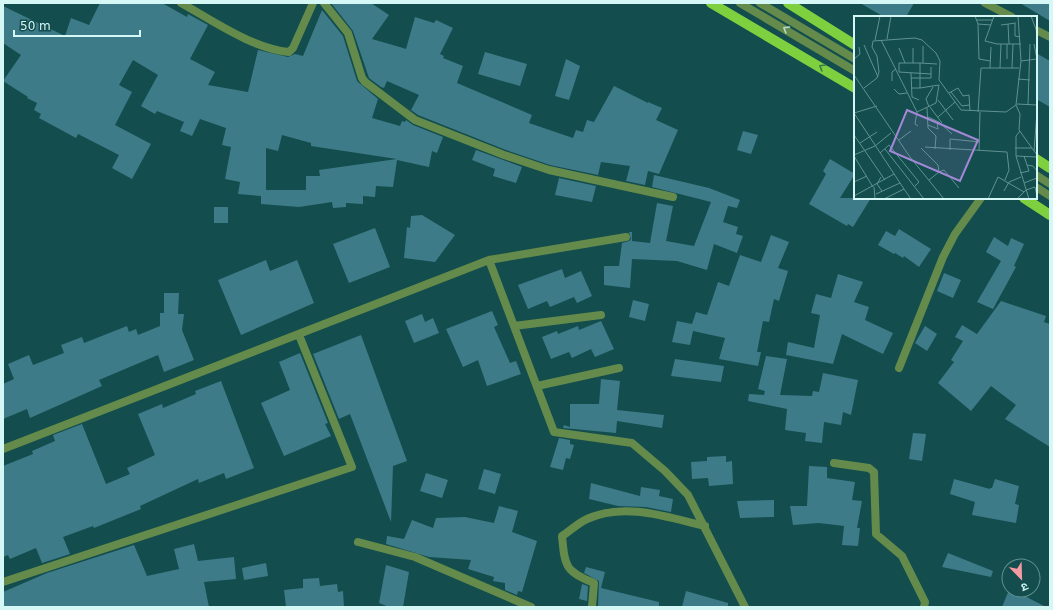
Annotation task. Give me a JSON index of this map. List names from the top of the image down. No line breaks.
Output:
{"scale_bar":"50 m","north":"bottom right"}
